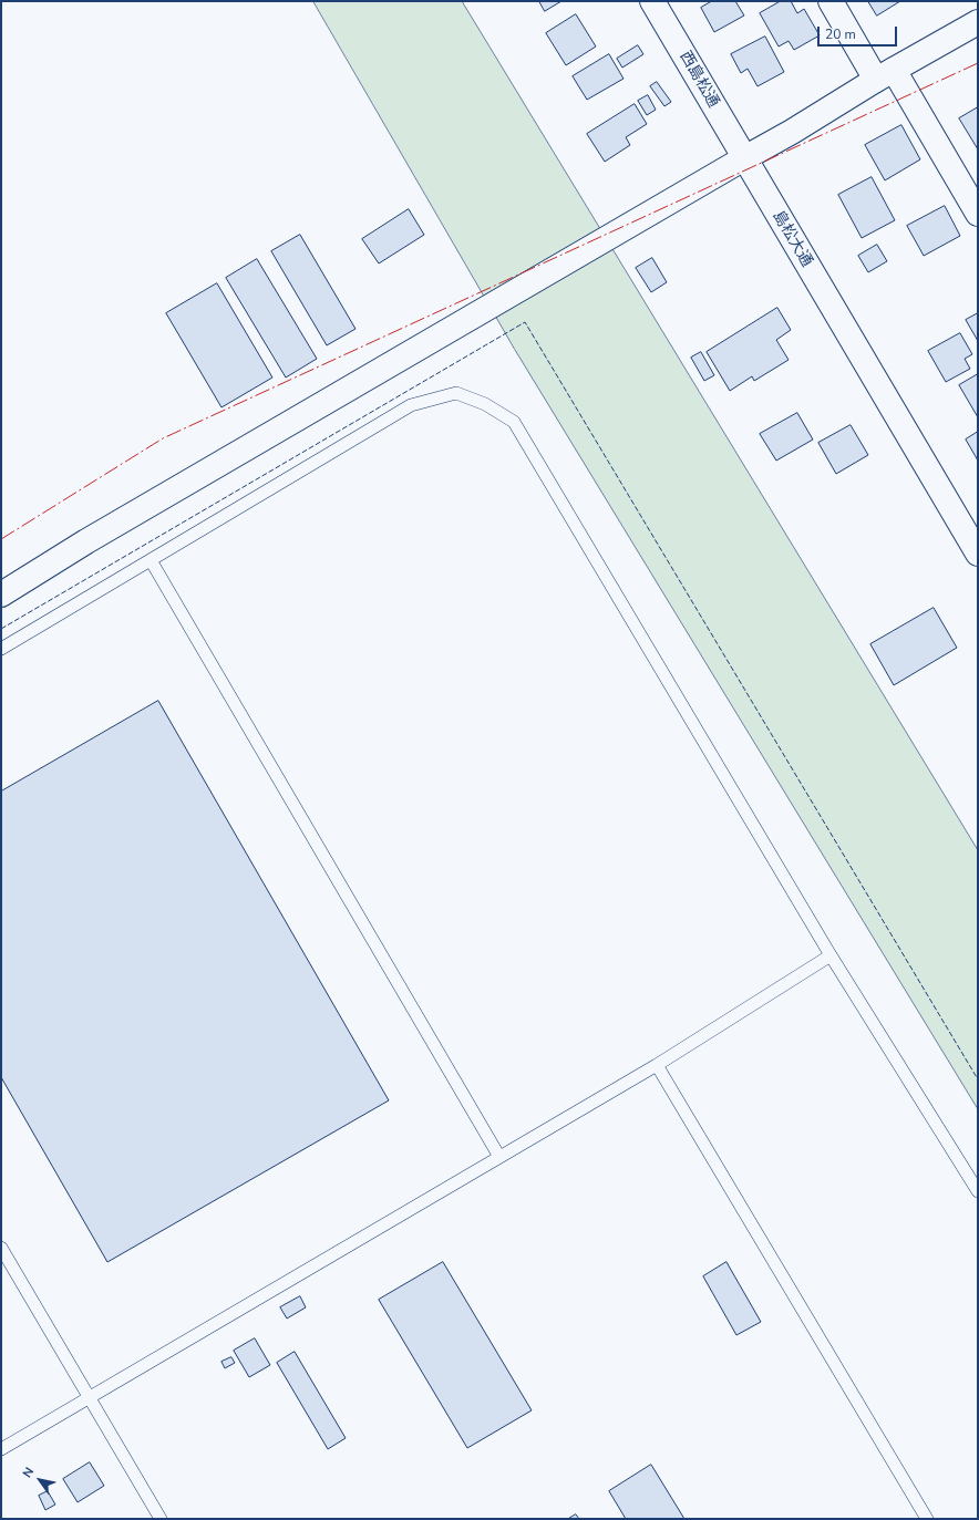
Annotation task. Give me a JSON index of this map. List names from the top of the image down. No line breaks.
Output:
{"streets":{"street":["西島松通","島松大通"]},"crossings":[["西島松通","島松大通"]],"scale_bar":"20 m","north":"top left"}
